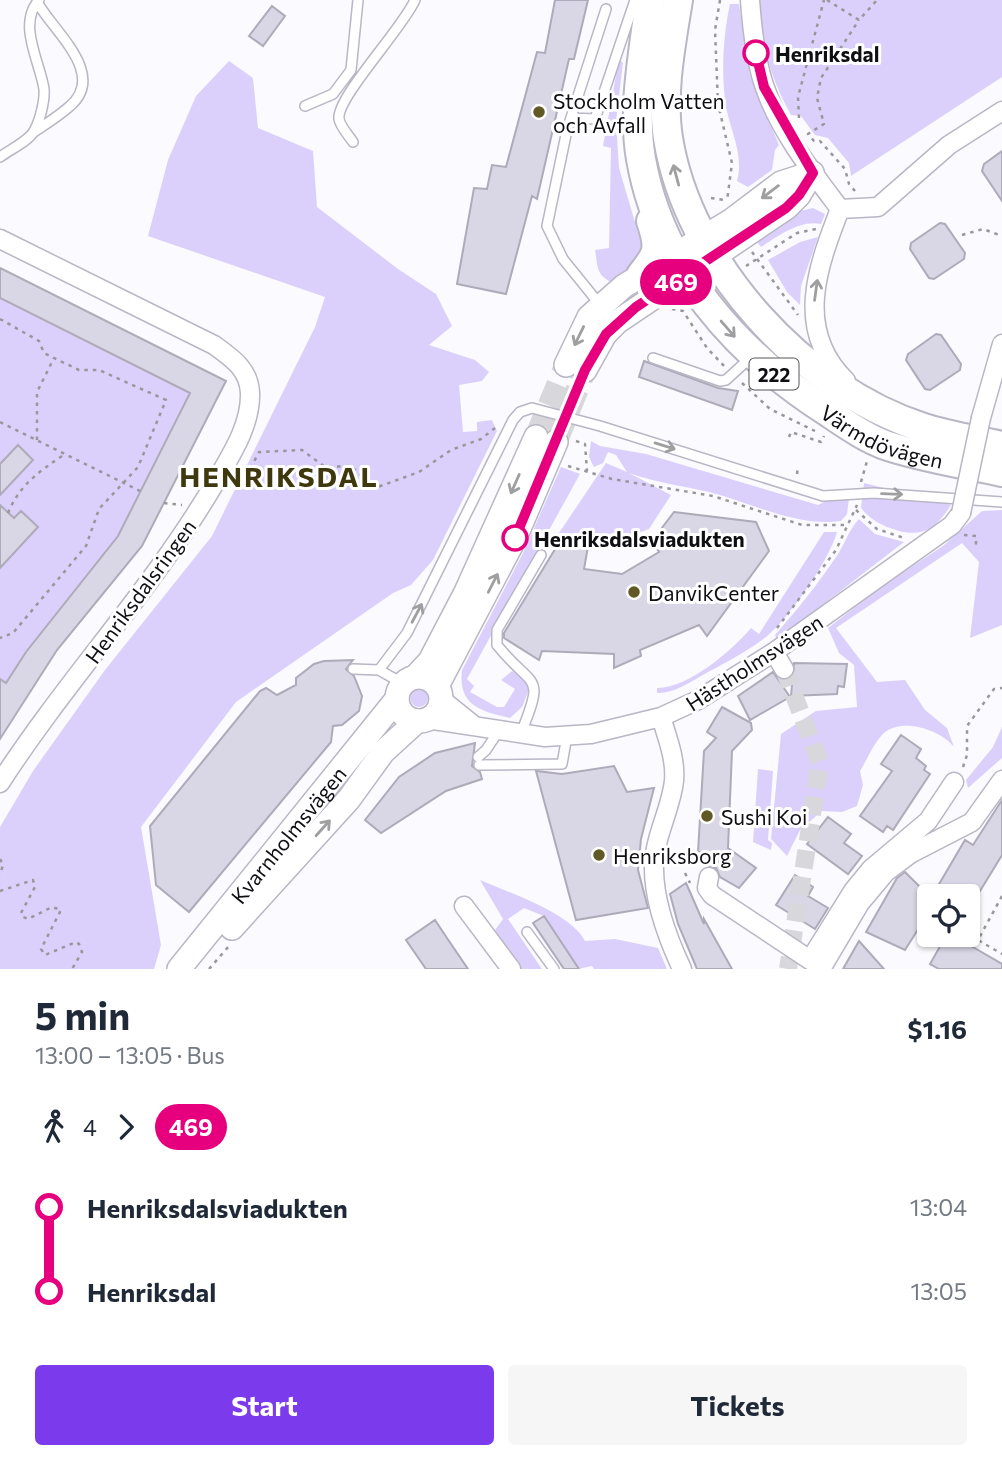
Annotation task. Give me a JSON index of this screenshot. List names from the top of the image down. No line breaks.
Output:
{"streets":{"main road":["222","Värmdövägen"],"street":["Henriksdalsringen","Hästholmsvägen","Kvarnholmsvägen"]},"crossings":[["Hästholmsvägen","Kvarnholmsvägen"]],"districts":["HENRIKSDAL"],"places":["Henriksdal","Stockholm Vatten och Avfall","Henriksdalsviadukten","DanvikCenter","Sushi Koi","Henriksborg"],"lines":["bus line 469"],"page":{"on_map":"469","heading":["5 min","13:00 – 13:05 · Bus","$1.16"],"legs":["4","469"],"list":[{"name":"Henriksdalsviadukten","value":"13:04"},{"name":"Henriksdal","value":"13:05"}],"buttons":["Start","Tickets"]}}
